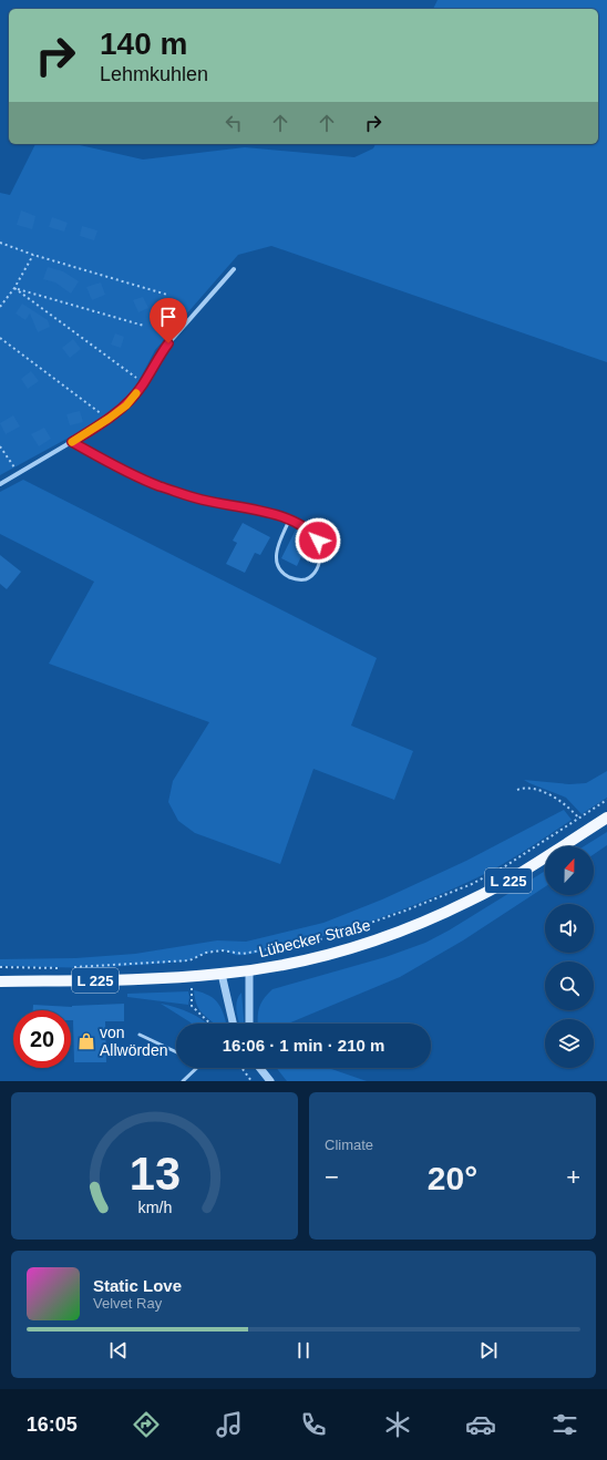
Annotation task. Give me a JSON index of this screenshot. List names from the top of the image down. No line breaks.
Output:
{"streets":{"main road":["L 225","Lübecker Straße"]},"places":{"shop":["von Allwörden"]},"north":"top","page":{"turn":["140 m","Lehmkuhlen"],"limit":"20","trip":"16:06 · 1 min · 210 m","tile":"Climate","heat":["−","20°","+"],"song":["Static Love","Velvet Ray"],"tabs":"16:05","gauge":["13","km/h"]}}
